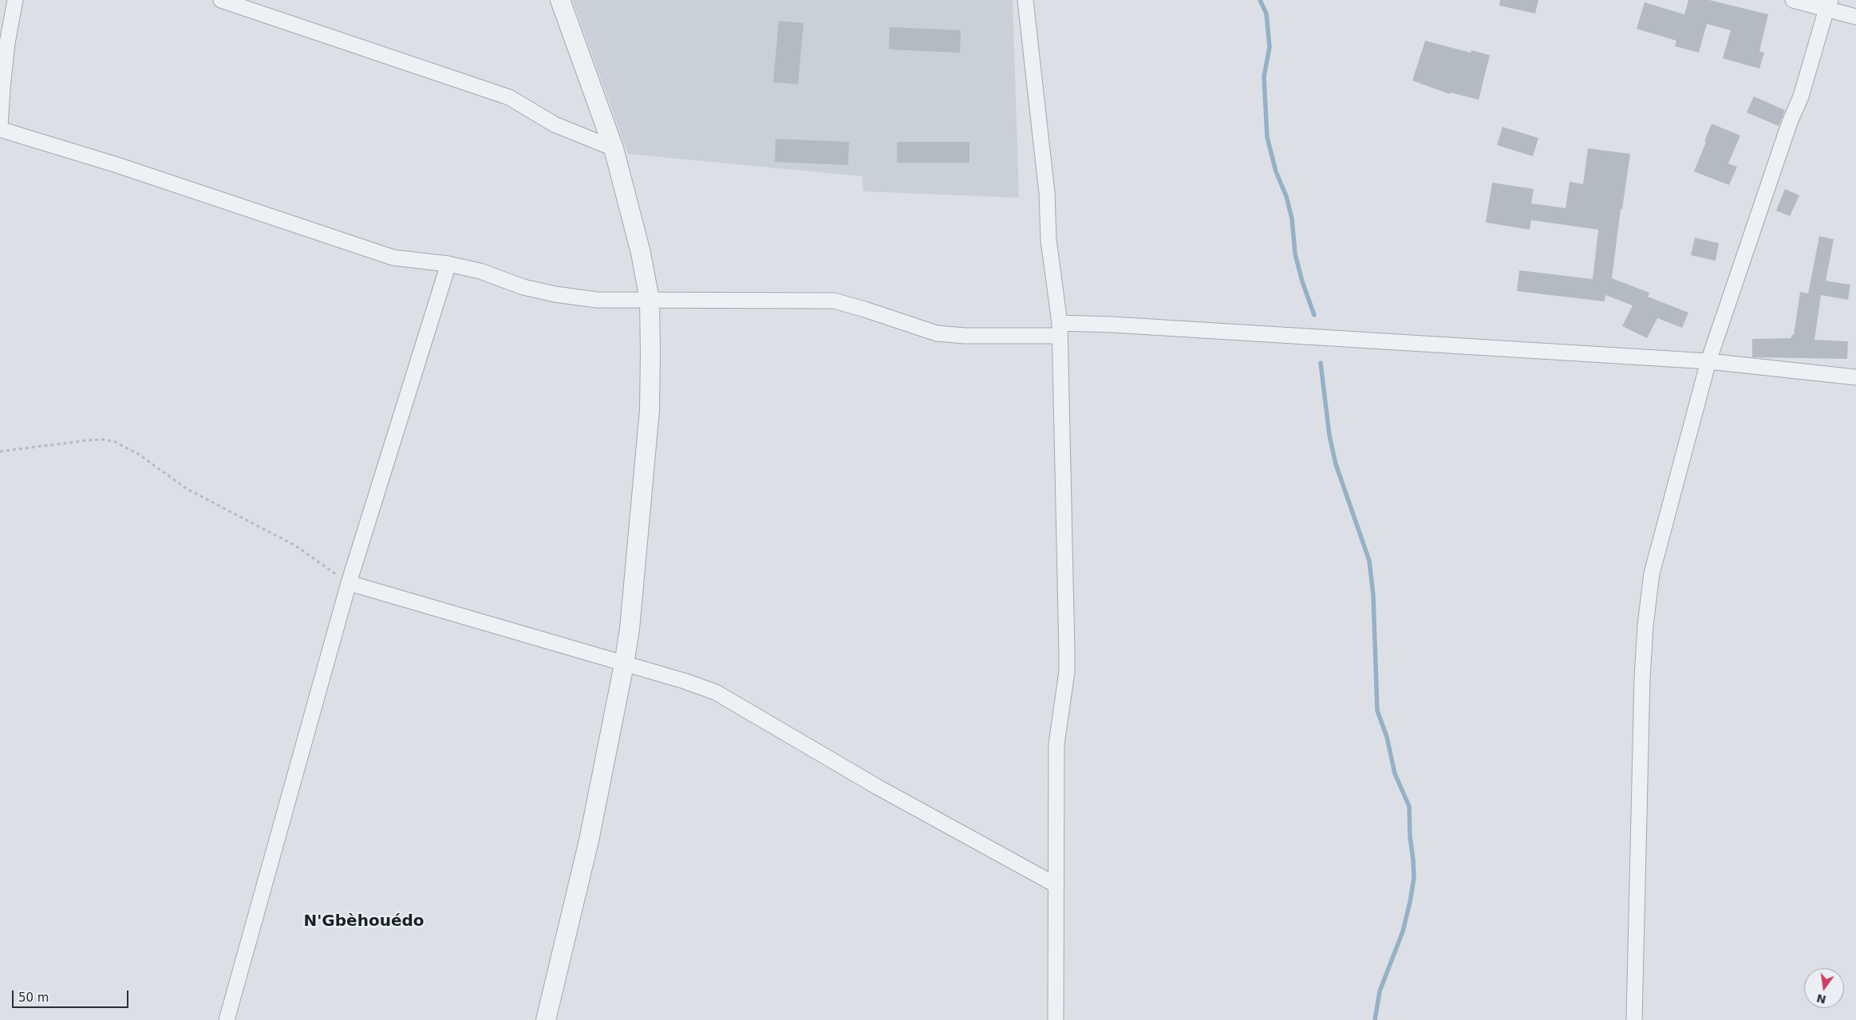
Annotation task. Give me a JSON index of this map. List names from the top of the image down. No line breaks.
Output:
{"districts":["N'Gbèhouédo"],"scale_bar":"50 m","north":"bottom"}
